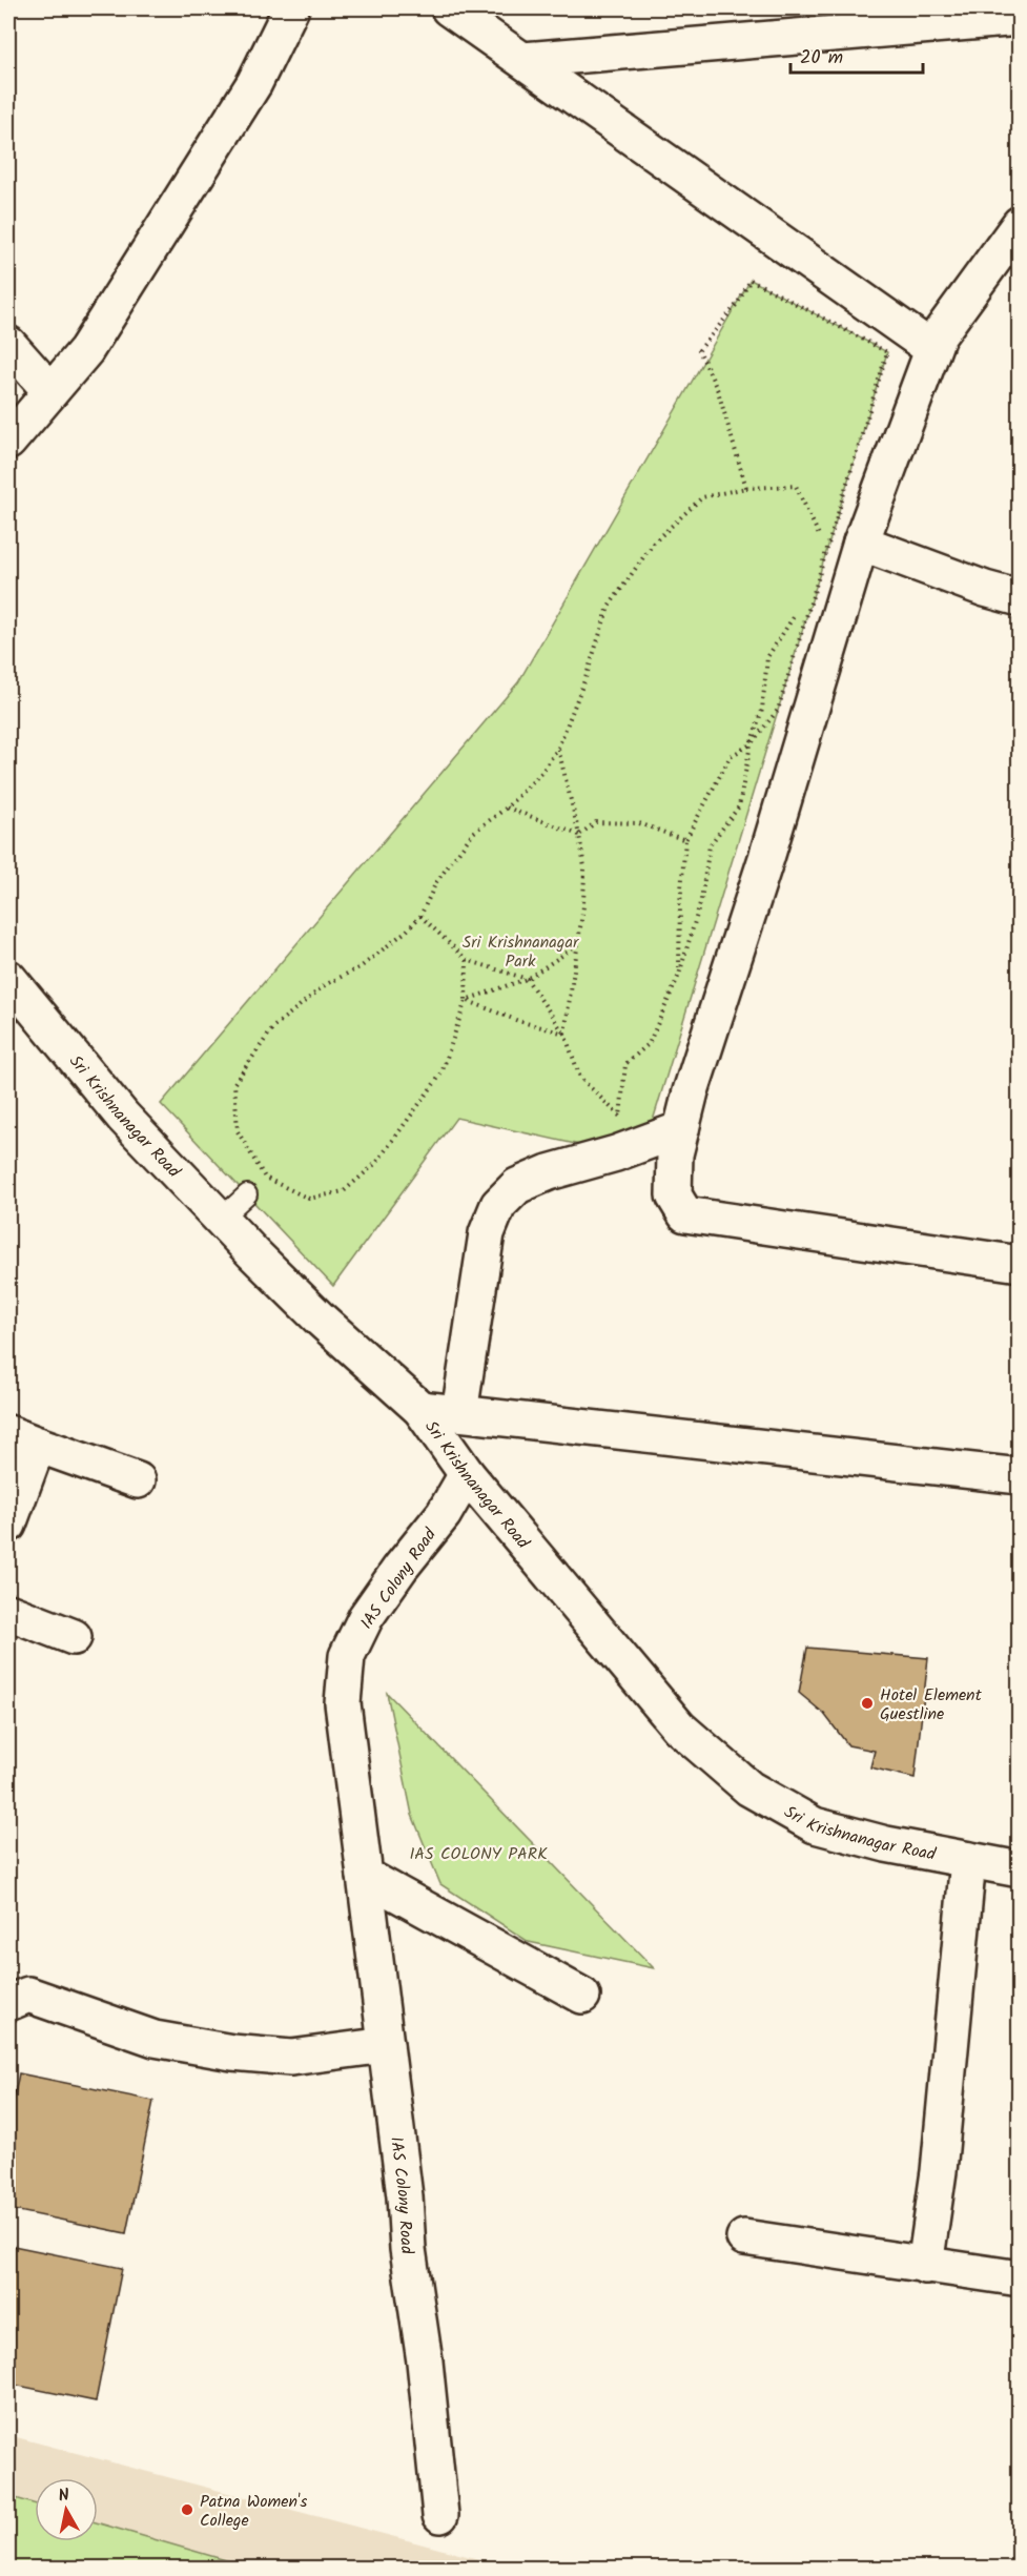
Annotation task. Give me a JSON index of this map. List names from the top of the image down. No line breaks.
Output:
{"streets":{"street":["Sri Krishnanagar Road","IAS Colony Road"]},"crossings":[["Sri Krishnanagar Road","IAS Colony Road"]],"parks":["Sri Krishnanagar Park","IAS COLONY PARK"],"places":["Hotel Element Guestline","Patna Women's College"],"scale_bar":"20 m","north":"top"}
